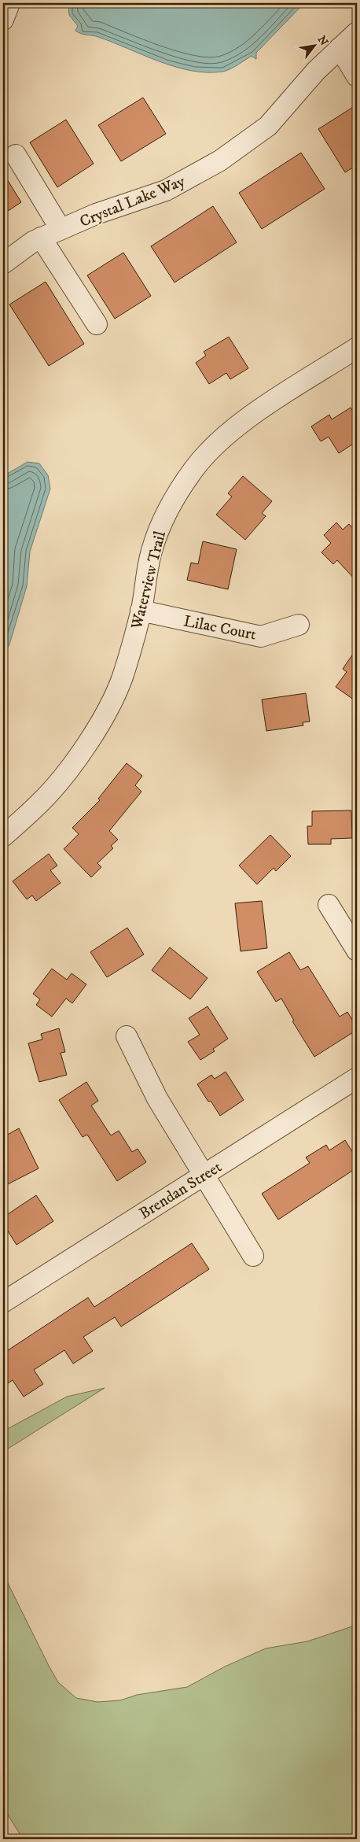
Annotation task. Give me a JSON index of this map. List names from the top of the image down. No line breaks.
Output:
{"streets":{"street":["Crystal Lake Way","Waterview Trail","Lilac Court","Brendan Street"]},"crossings":[["Waterview Trail","Lilac Court"]],"north":"top right"}
